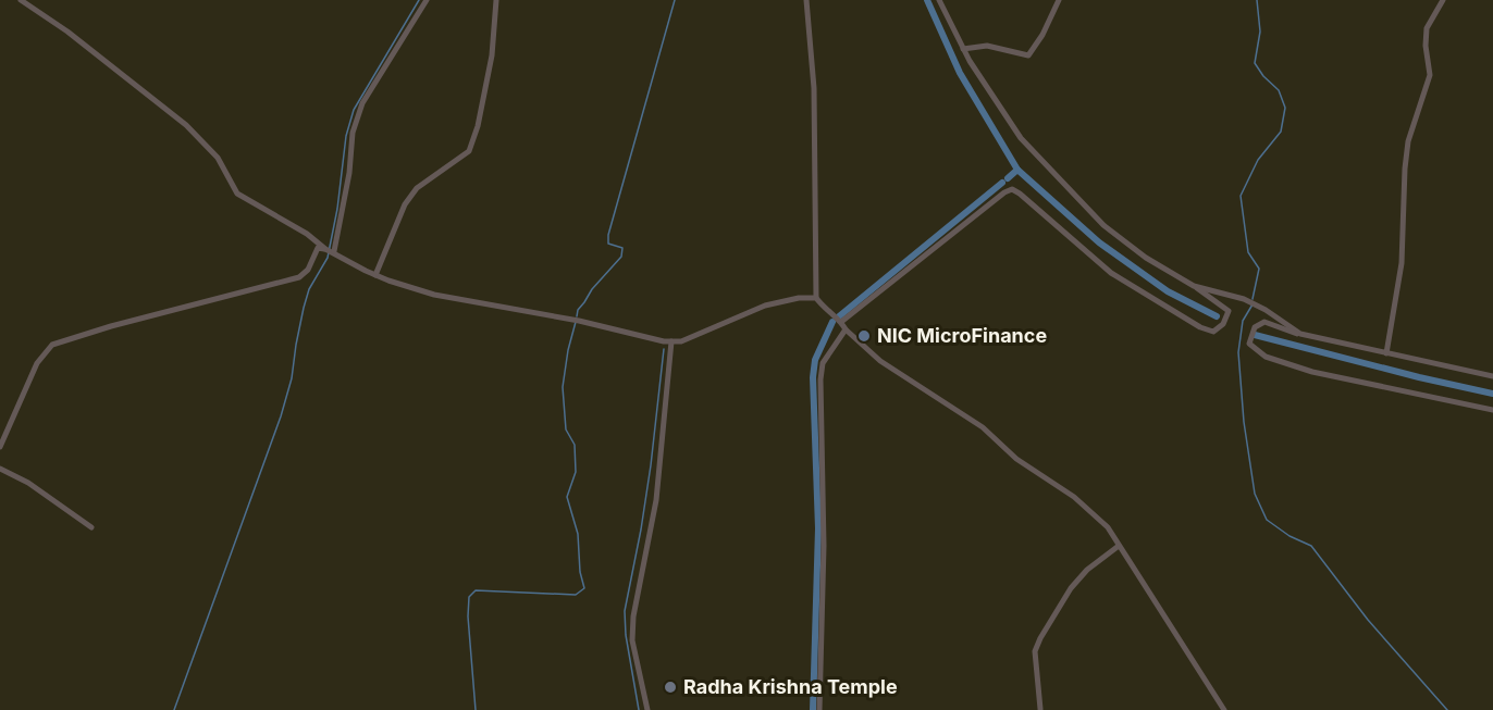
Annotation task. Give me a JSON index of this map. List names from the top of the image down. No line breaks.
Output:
{"places":["NIC MicroFinance","Radha Krishna Temple"]}
